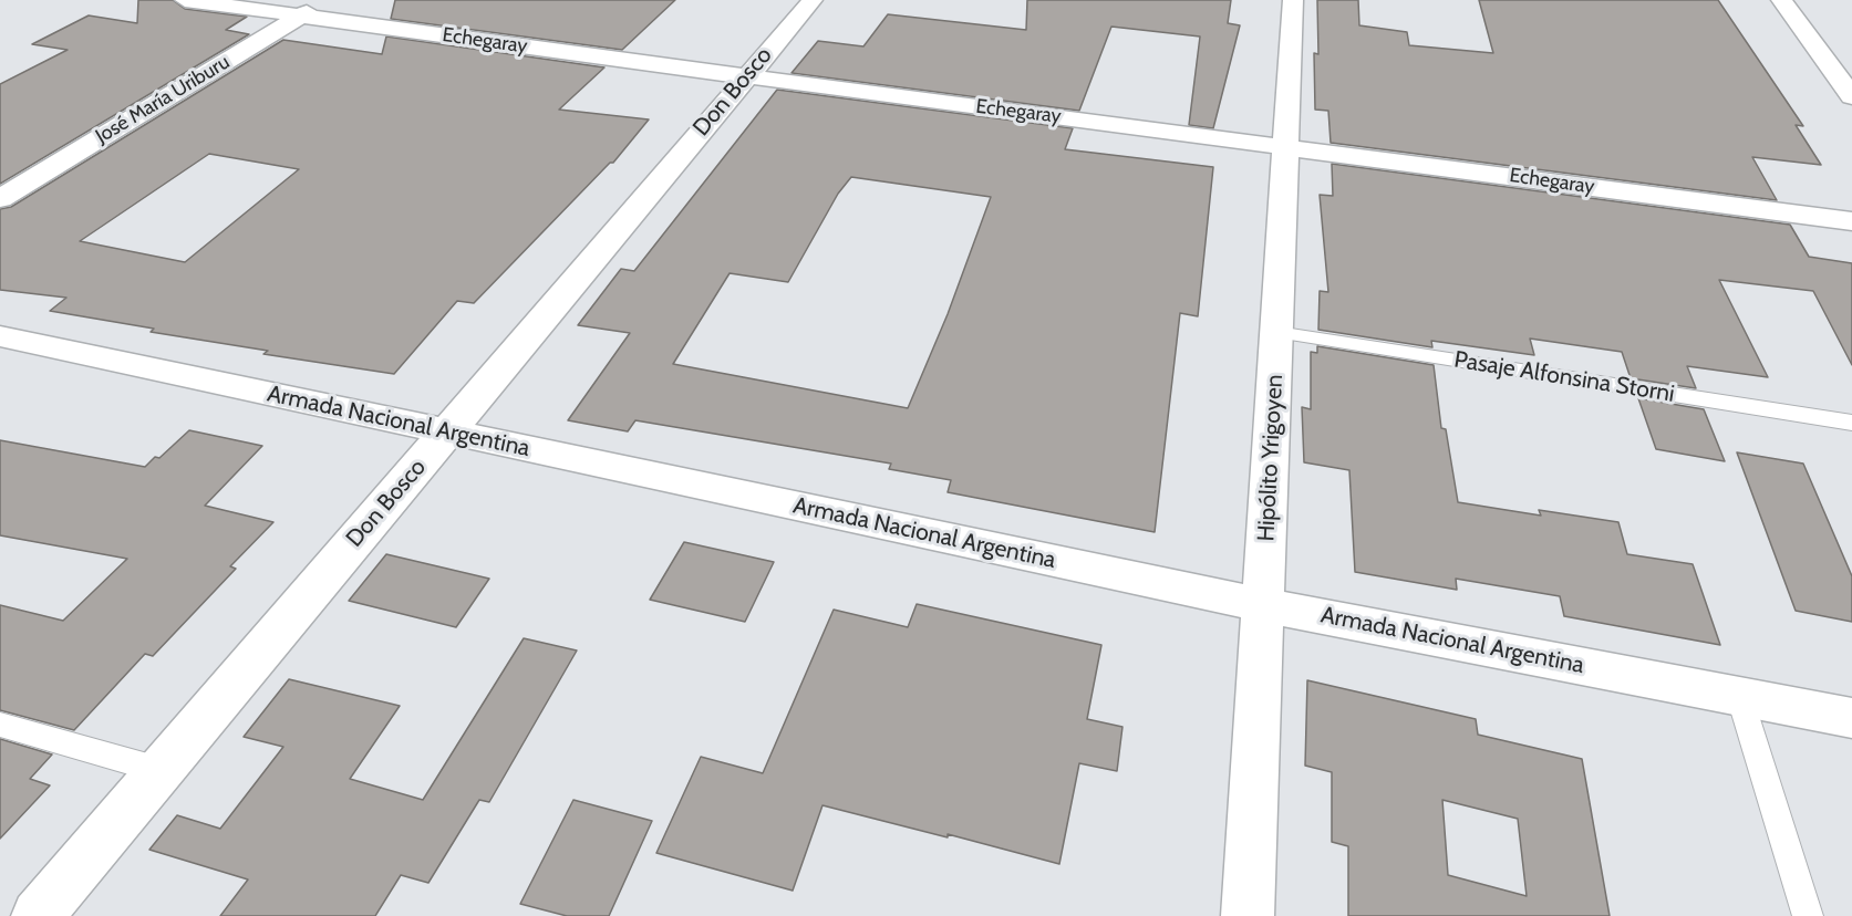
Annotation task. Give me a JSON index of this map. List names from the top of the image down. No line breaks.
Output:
{"streets":{"street":["Echegaray","Don Bosco","José María Uriburu","Armada Nacional Argentina","Hipólito Yrigoyen"],"lane":["Pasaje Alfonsina Storni"]},"crossings":[["Echegaray","Don Bosco"],["Echegaray","José María Uriburu"],["Echegaray","Hipólito Yrigoyen"],["Don Bosco","Armada Nacional Argentina"],["Pasaje Alfonsina Storni","Hipólito Yrigoyen"],["Armada Nacional Argentina","Hipólito Yrigoyen"]]}
